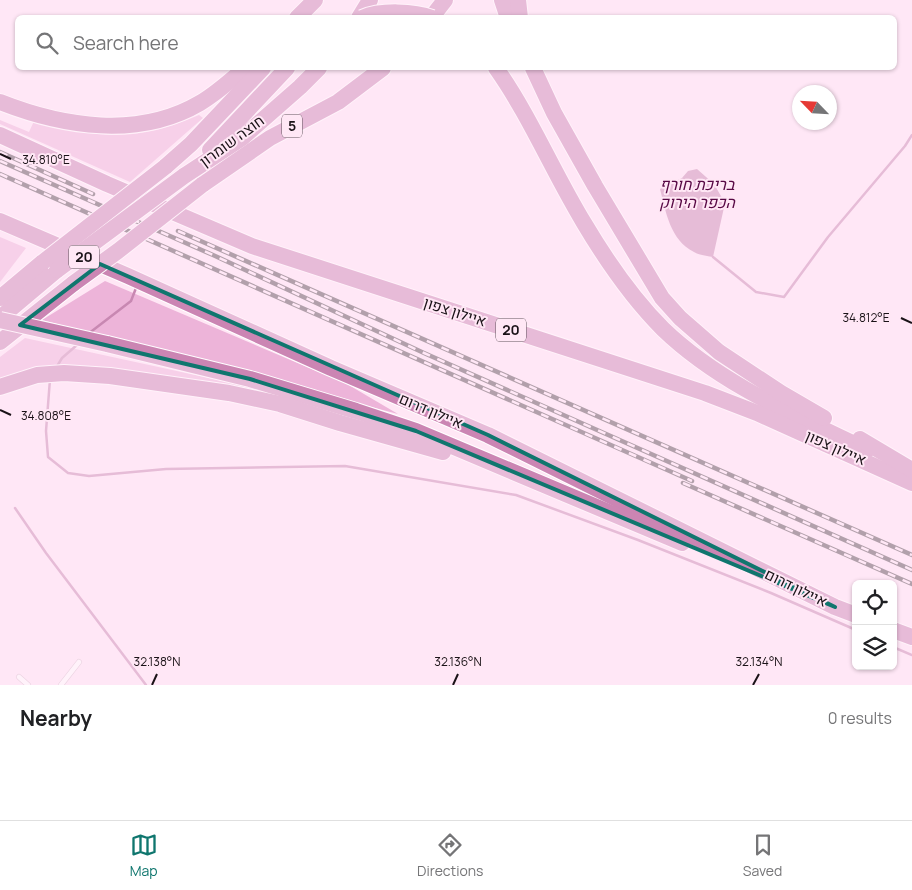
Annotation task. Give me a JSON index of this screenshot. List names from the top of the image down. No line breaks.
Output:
{"streets":{"highway":["5","חוצה שומרון","20","איילון צפון","איילון דרום"]},"water":["בריכת חורף הכפר הירוק"],"north":"top left","page":{"search":"Search here","heading":["Nearby","0 results"],"nav":["Map","Directions","Saved"]},"coordinates":["34.810°E","34.812°E","34.808°E","32.138°N","32.136°N","32.134°N"]}
